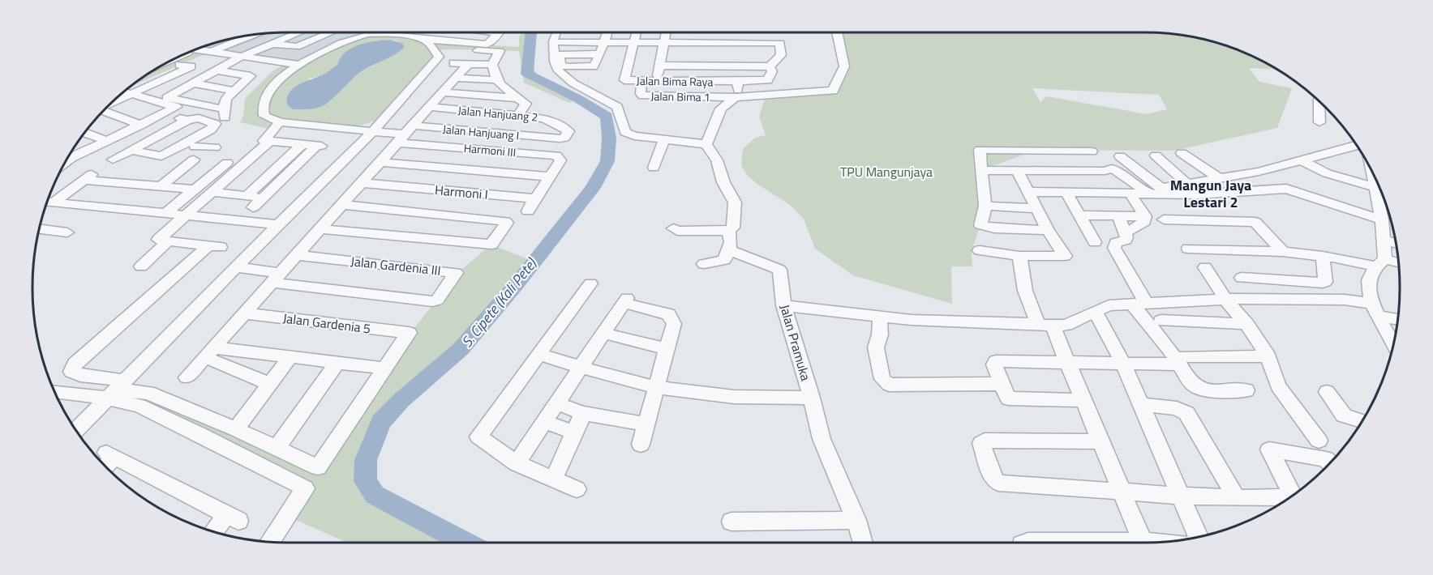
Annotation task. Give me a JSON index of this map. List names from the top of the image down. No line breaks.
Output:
{"streets":{"street":["Jalan Bima Raya","Jalan Bima 1","Jalan Hanjuang 2","Jalan Hanjuang I","Harmoni III","Harmoni I","Jalan Gardenia III","Jalan Gardenia 5","Jalan Pramuka"]},"crossings":[["Jalan Bima Raya","Jalan Bima 1"],["Jalan Hanjuang 2","Jalan Hanjuang I"],["Jalan Hanjuang I","Harmoni III"]],"districts":["Mangun Jaya Lestari 2"],"water":["S. Cipete (Kali Pete)"],"parks":["TPU Mangunjaya"]}
